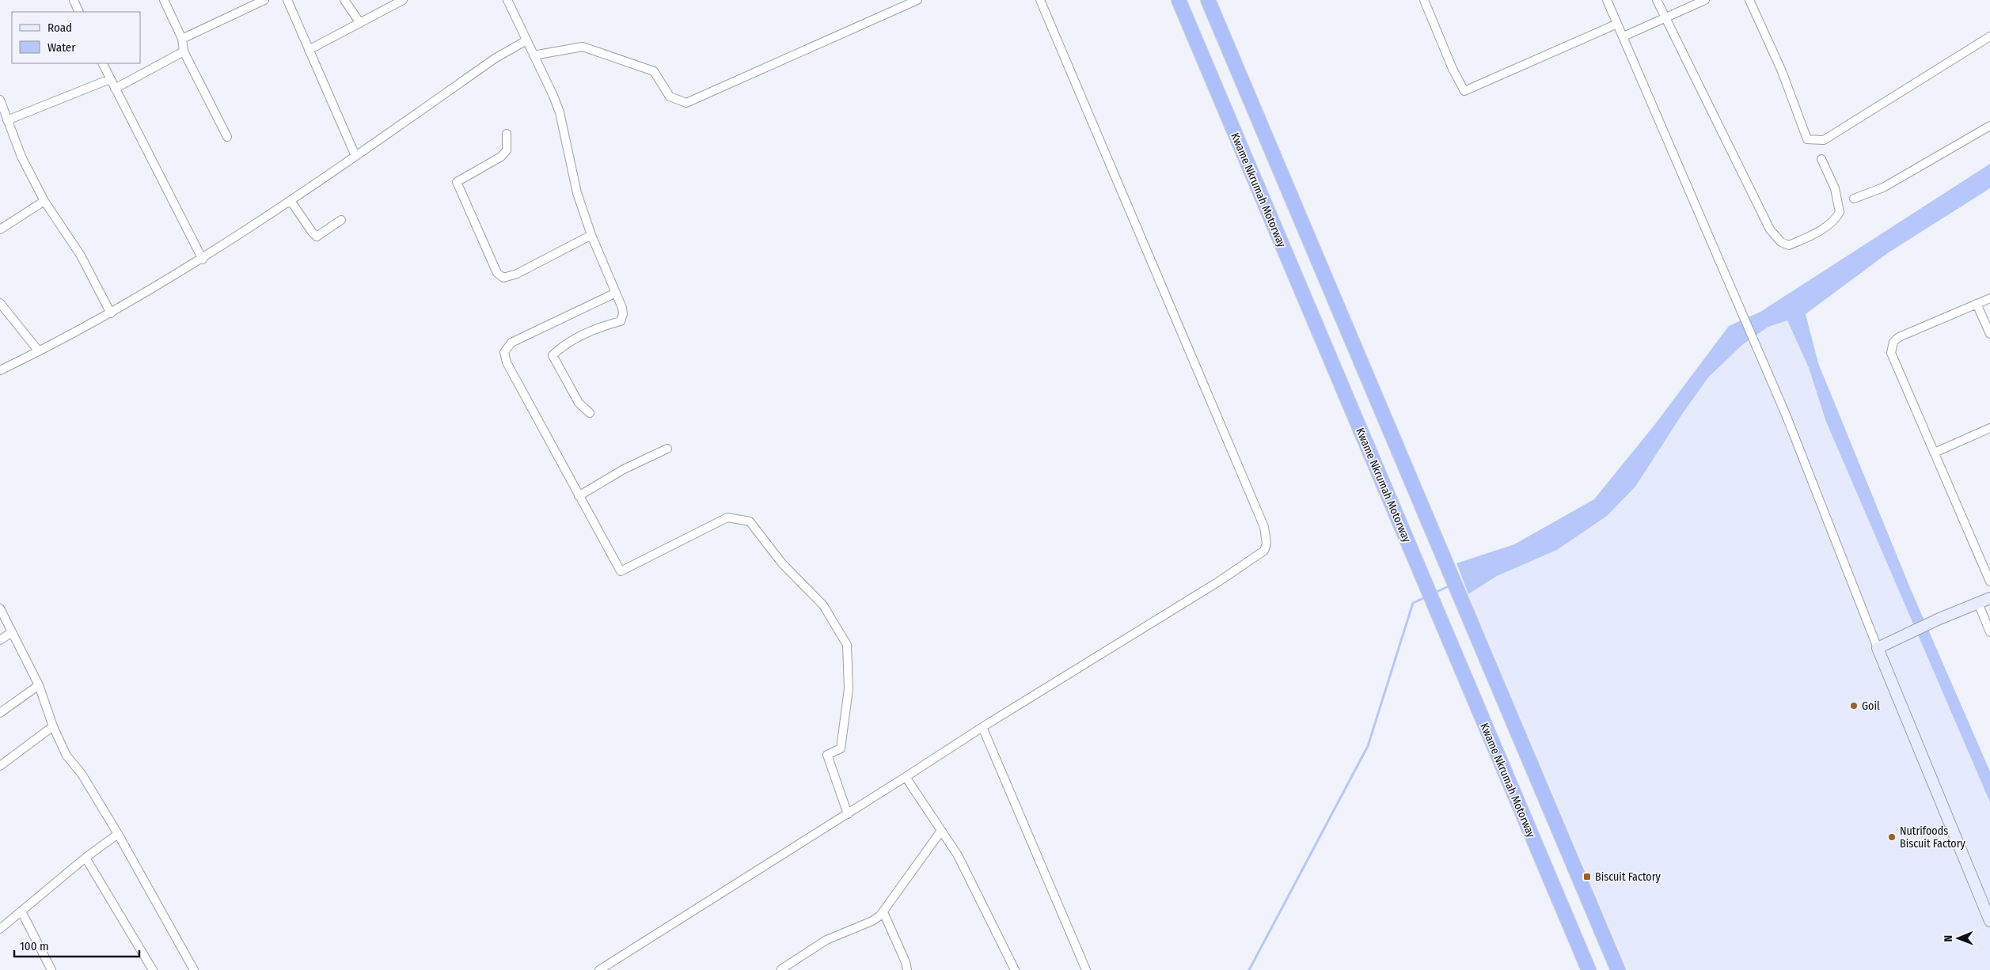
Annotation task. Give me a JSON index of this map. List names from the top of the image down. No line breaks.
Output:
{"streets":{"highway":["Kwame Nkrumah Motorway"]},"places":{"other":["Goil","Nutrifoods Biscuit Factory"],"transit":["Biscuit Factory"]},"legend":["Road","Water"],"scale_bar":"100 m","north":"left"}
